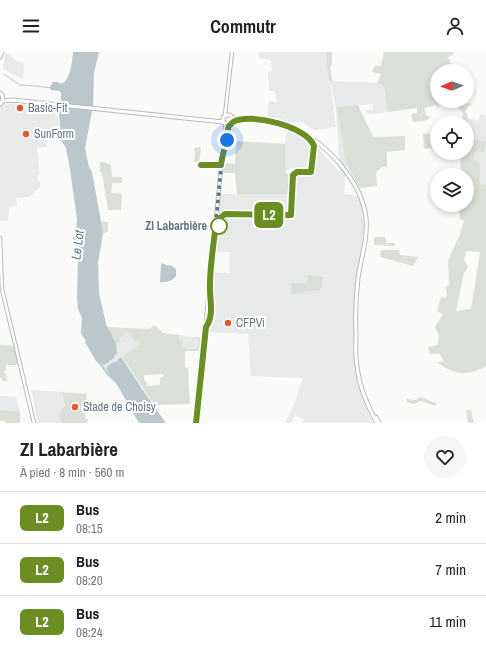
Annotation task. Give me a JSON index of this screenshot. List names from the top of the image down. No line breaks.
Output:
{"water":["Le Lot"],"places":["Basic-Fit","SunForm","ZI Labarbière","CFPVi","Stade de Choisy"],"lines":["bus line L2"],"north":"left","page":{"header":"Commutr","on_map":"L2","heading":["ZI Labarbière","À pied · 8 min · 560 m"],"list":[{"mark":"L2","name":"Bus","note":"08:15","value":"2 min"},{"mark":"L2","name":"Bus","note":"08:20","value":"7 min"},{"mark":"L2","name":"Bus","note":"08:24","value":"11 min"}]}}
